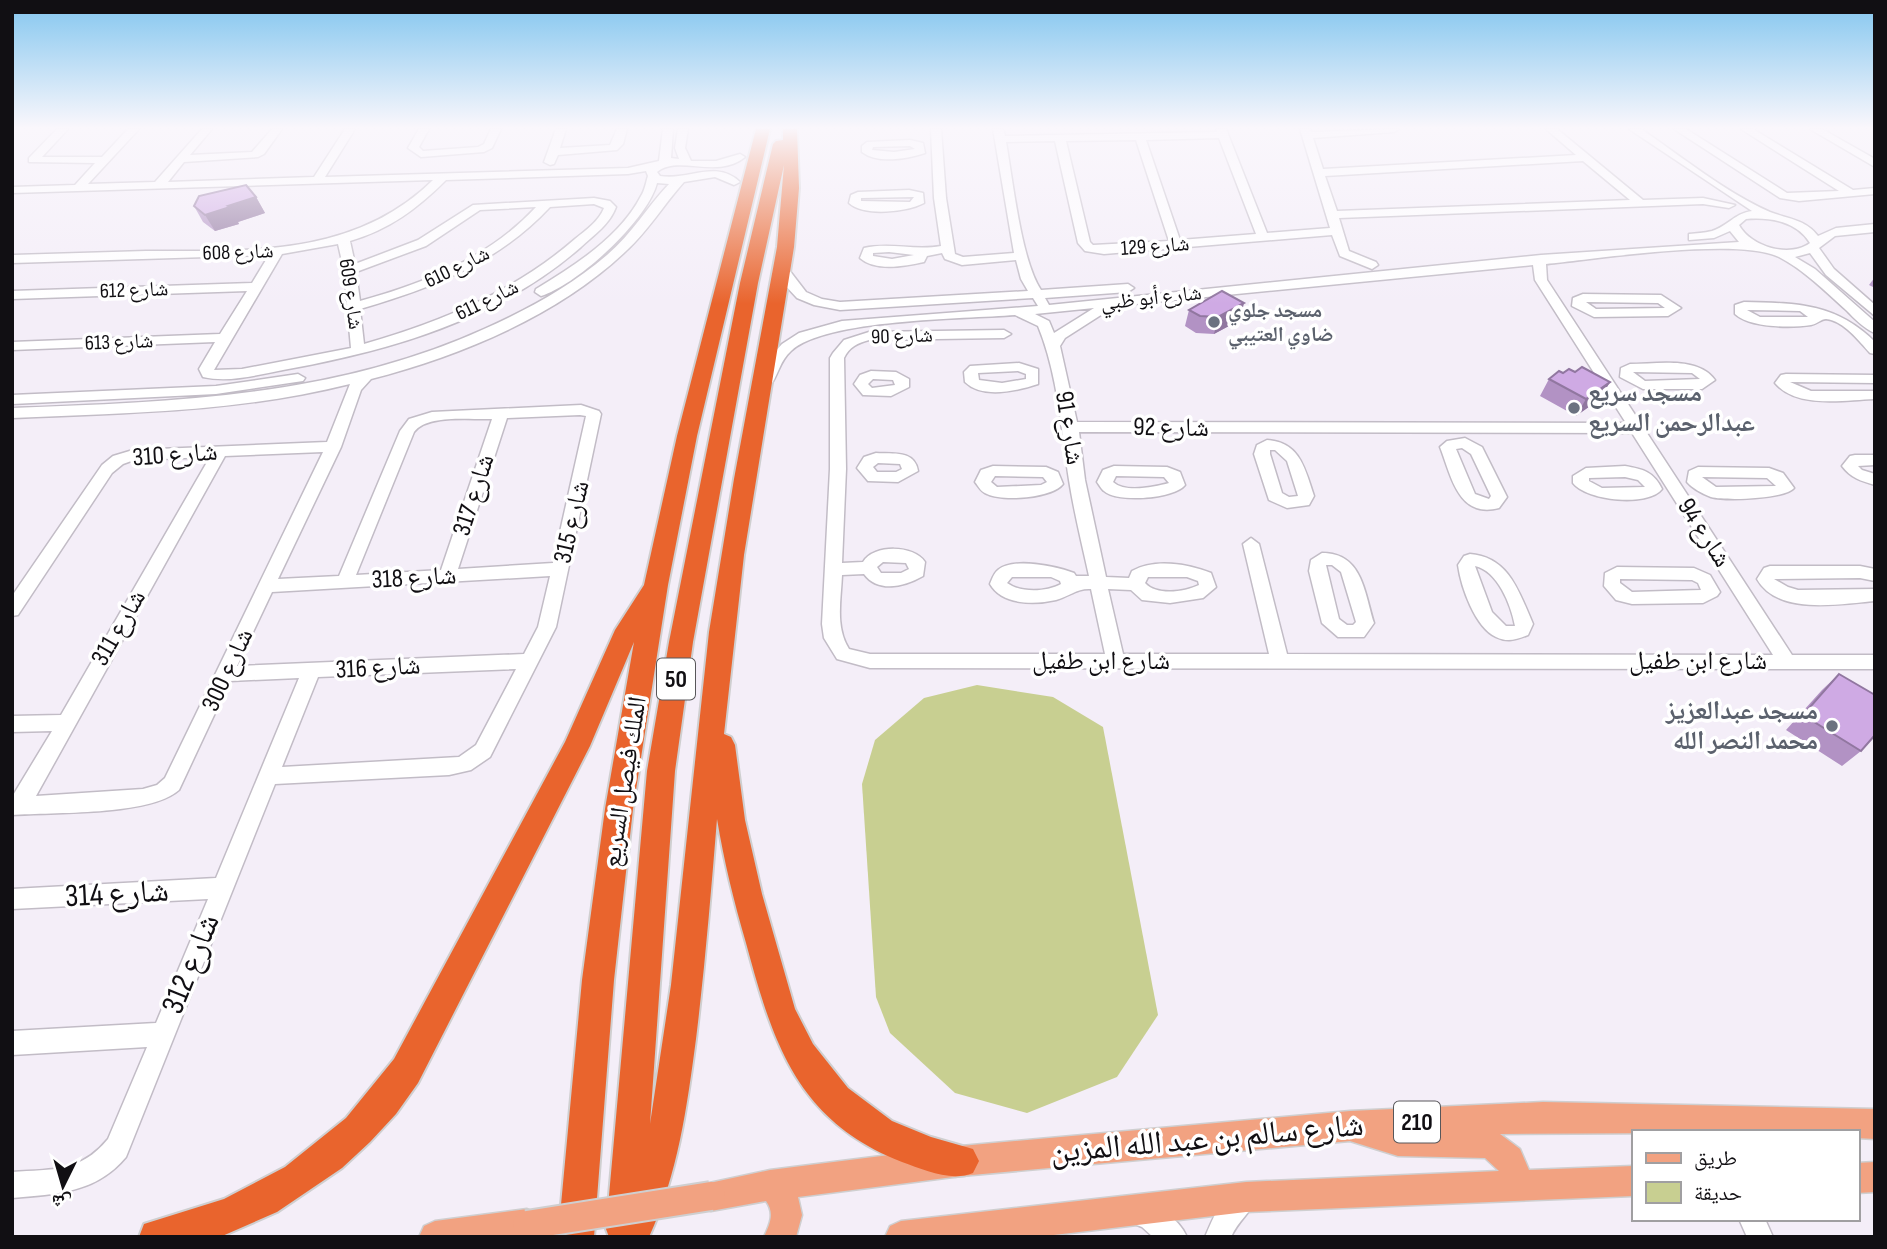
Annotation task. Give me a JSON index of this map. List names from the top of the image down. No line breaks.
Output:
{"streets":{"highway":["50","الملك فيصل السريع"],"main road":["210","شارع سالم بن عبد الله المزين"],"street":["شارع 129","شارع 608","شارع 610","شارع 612","شارع 609","شارع أبو ظبي","شارع 611","شارع 90","شارع 613","شارع 91","شارع 92","شارع 310","شارع 317","شارع 315","شارع 94","شارع 318","شارع 311","شارع ابن طفيل","شارع 316","شارع 300","شارع 314","شارع 312"]},"crossings":[["شارع 608","شارع 609"],["شارع 608","شارع 611"],["شارع 610","شارع 609"],["شارع 610","شارع 611"],["شارع 612","شارع 611"],["شارع 609","شارع 611"],["شارع أبو ظبي","شارع 91"],["شارع 611","شارع 613"],["شارع 90","شارع ابن طفيل"],["شارع 91","شارع 92"],["شارع 91","شارع ابن طفيل"],["شارع 92","شارع 94"],["شارع 310","شارع 311"],["شارع 310","شارع 300"],["شارع 317","شارع 315"],["شارع 317","شارع 318"],["شارع 315","شارع 318"],["شارع 315","شارع 316"],["شارع 315","شارع 312"],["شارع 94","شارع ابن طفيل"],["شارع 318","شارع 300"],["شارع 311","شارع 300"],["شارع 316","شارع 300"],["شارع 316","شارع 312"],["شارع 314","شارع 312"]],"places":["مسجد جلوي ضاوي العتيبي","مسجد سريع عبدالرحمن السريع","مسجد عبدالعزيز محمد النصر الله"],"legend":["طريق","حديقة"],"north":"bottom"}
